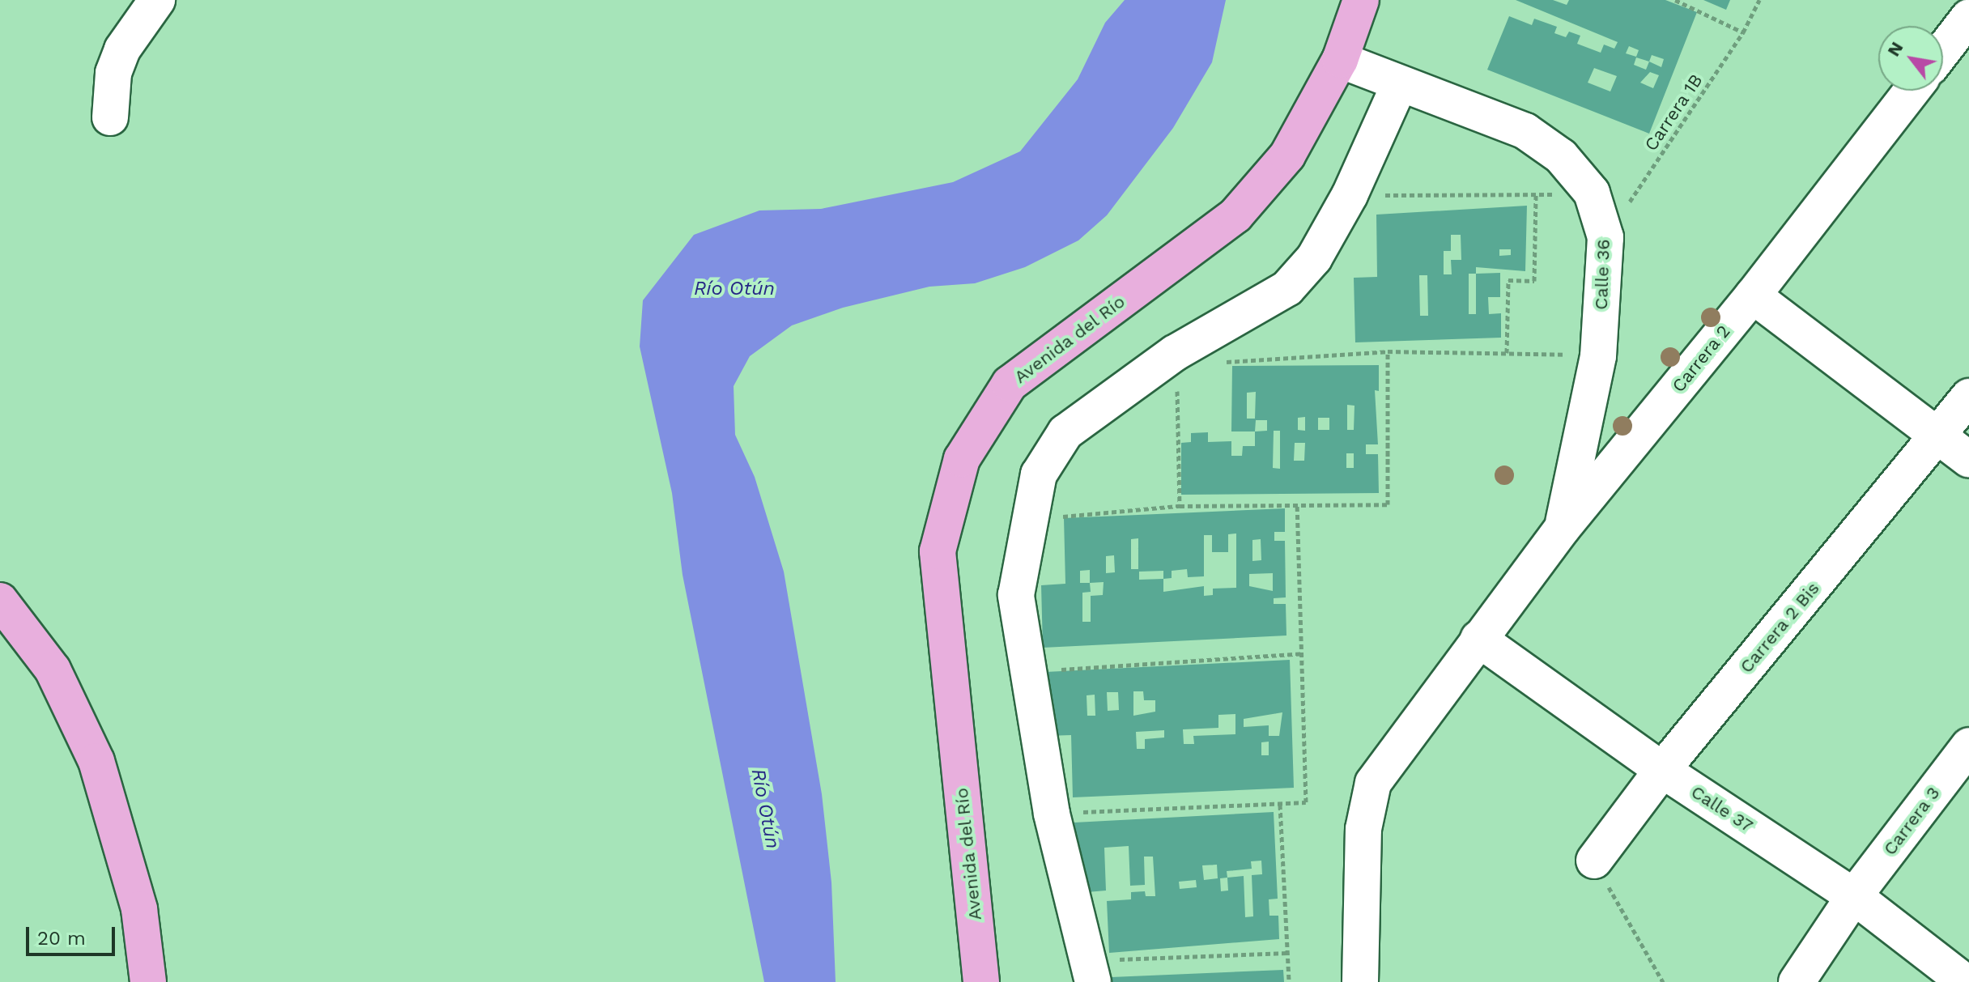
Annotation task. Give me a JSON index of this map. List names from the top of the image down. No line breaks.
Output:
{"streets":{"main road":["Avenida del Río"],"street":["Calle 36","Carrera 2","Carrera 2 Bis","Calle 37","Carrera 3"],"path":["Carrera 1B"]},"crossings":[["Carrera 1B","Calle 36"],["Calle 36","Avenida del Río"],["Calle 36","Carrera 2"],["Carrera 2","Calle 37"],["Carrera 2 Bis","Calle 37"],["Calle 37","Carrera 3"]],"water":["Río Otún"],"scale_bar":"20 m","north":"top left"}
